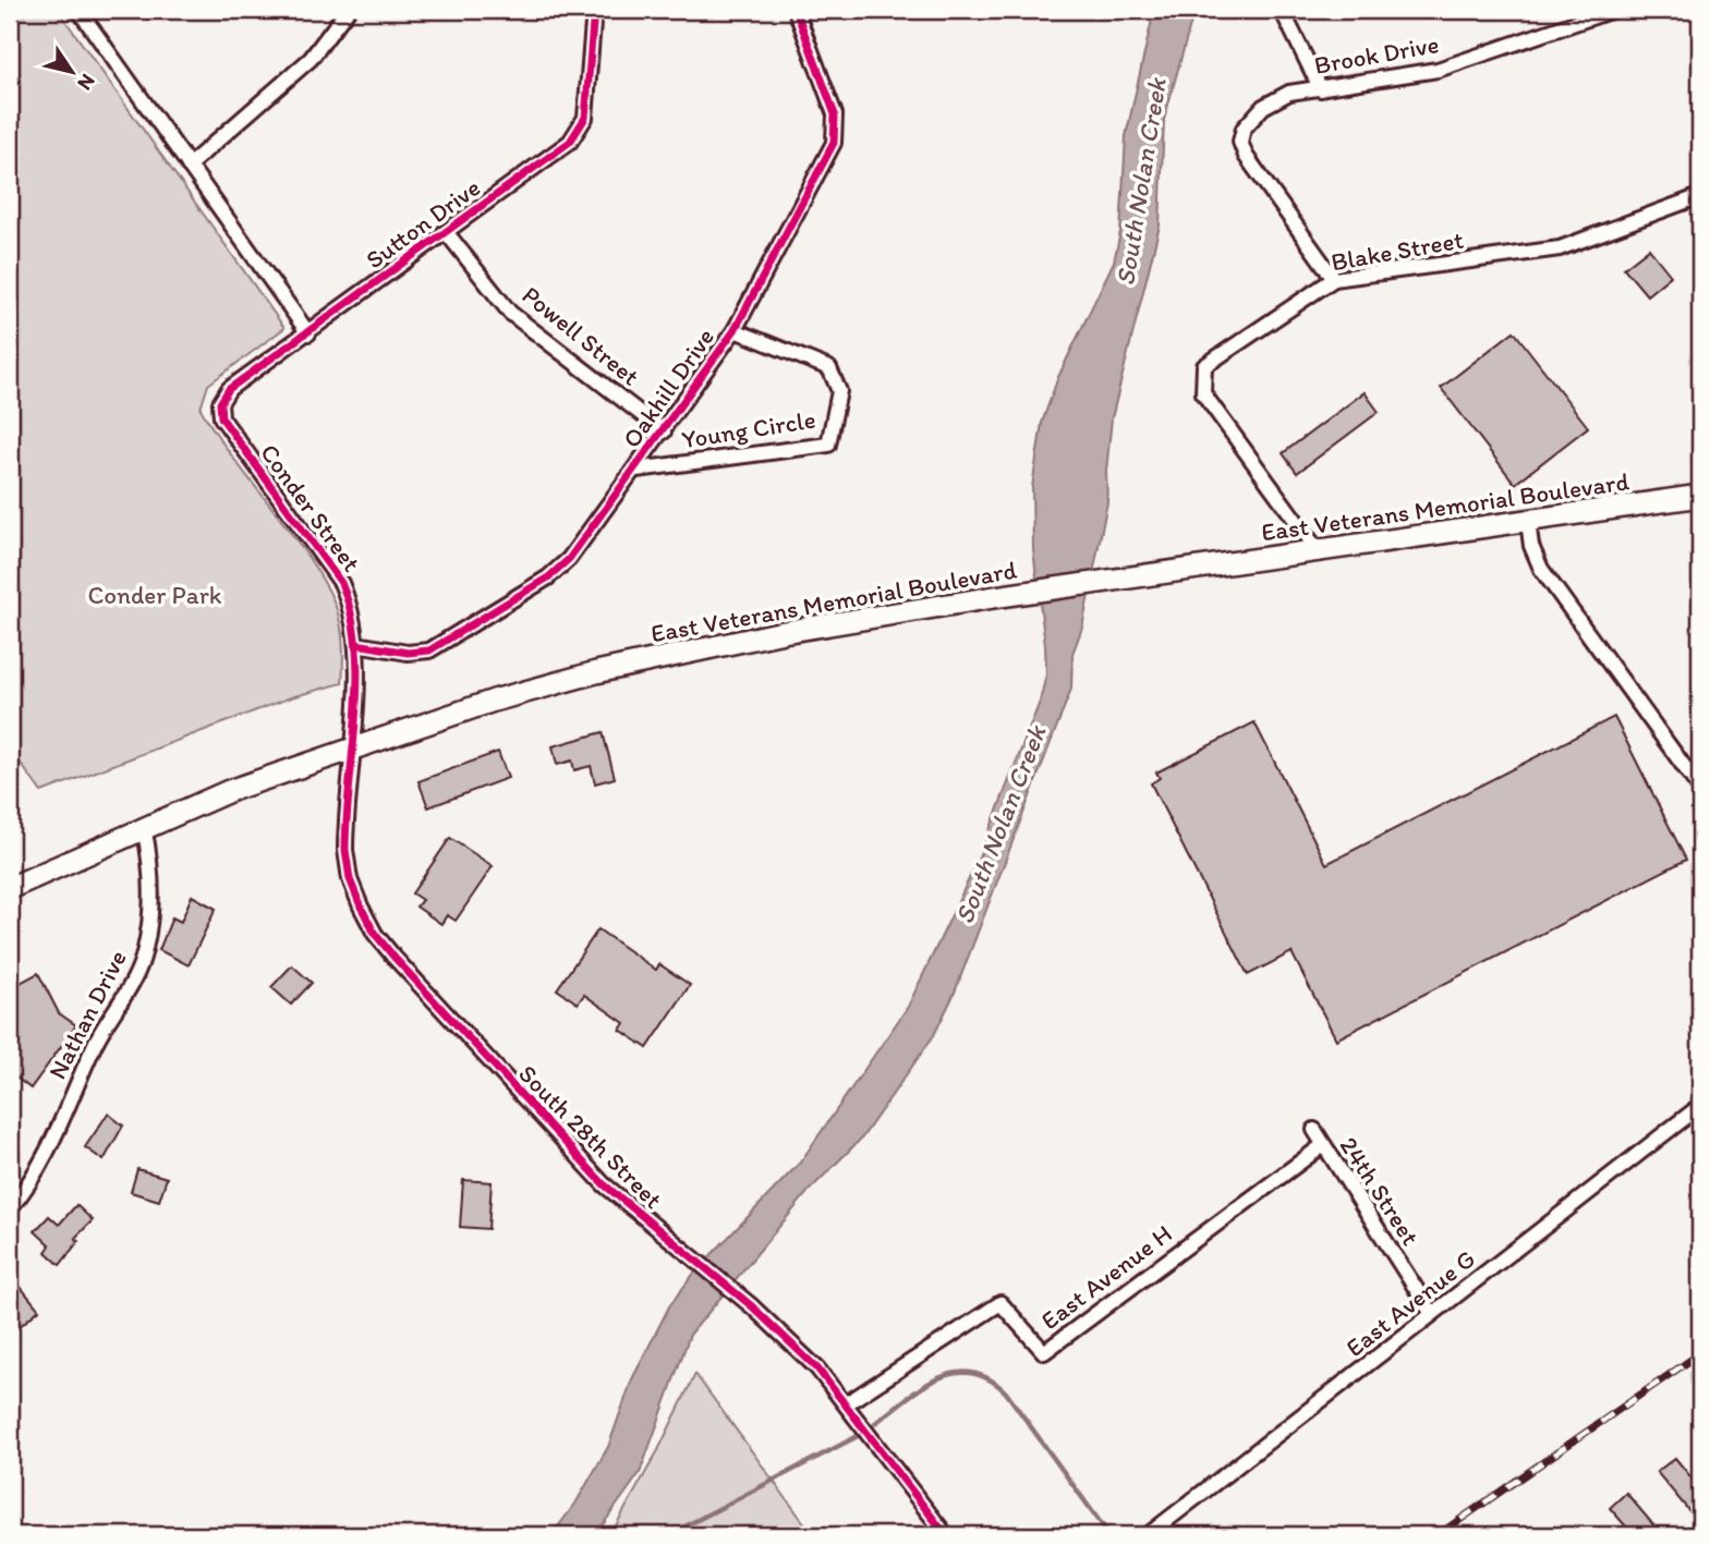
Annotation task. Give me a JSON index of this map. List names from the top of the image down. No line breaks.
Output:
{"streets":{"main road":["East Veterans Memorial Boulevard"],"street":["Brook Drive","Sutton Drive","Blake Street","Powell Street","Oakhill Drive","Young Circle","Conder Street","Nathan Drive","South 28th Street","24th Street","East Avenue H","East Avenue G"]},"crossings":[["Brook Drive","Blake Street"],["Sutton Drive","Powell Street"],["Sutton Drive","Conder Street"],["Blake Street","East Veterans Memorial Boulevard"],["Powell Street","Oakhill Drive"],["Oakhill Drive","Young Circle"],["Oakhill Drive","Conder Street"],["East Veterans Memorial Boulevard","Conder Street"],["East Veterans Memorial Boulevard","Nathan Drive"],["East Veterans Memorial Boulevard","South 28th Street"],["Conder Street","South 28th Street"],["South 28th Street","East Avenue H"],["24th Street","East Avenue H"],["24th Street","East Avenue G"]],"water":["South Nolan Creek"],"parks":["Conder Park"],"north":"bottom right"}
